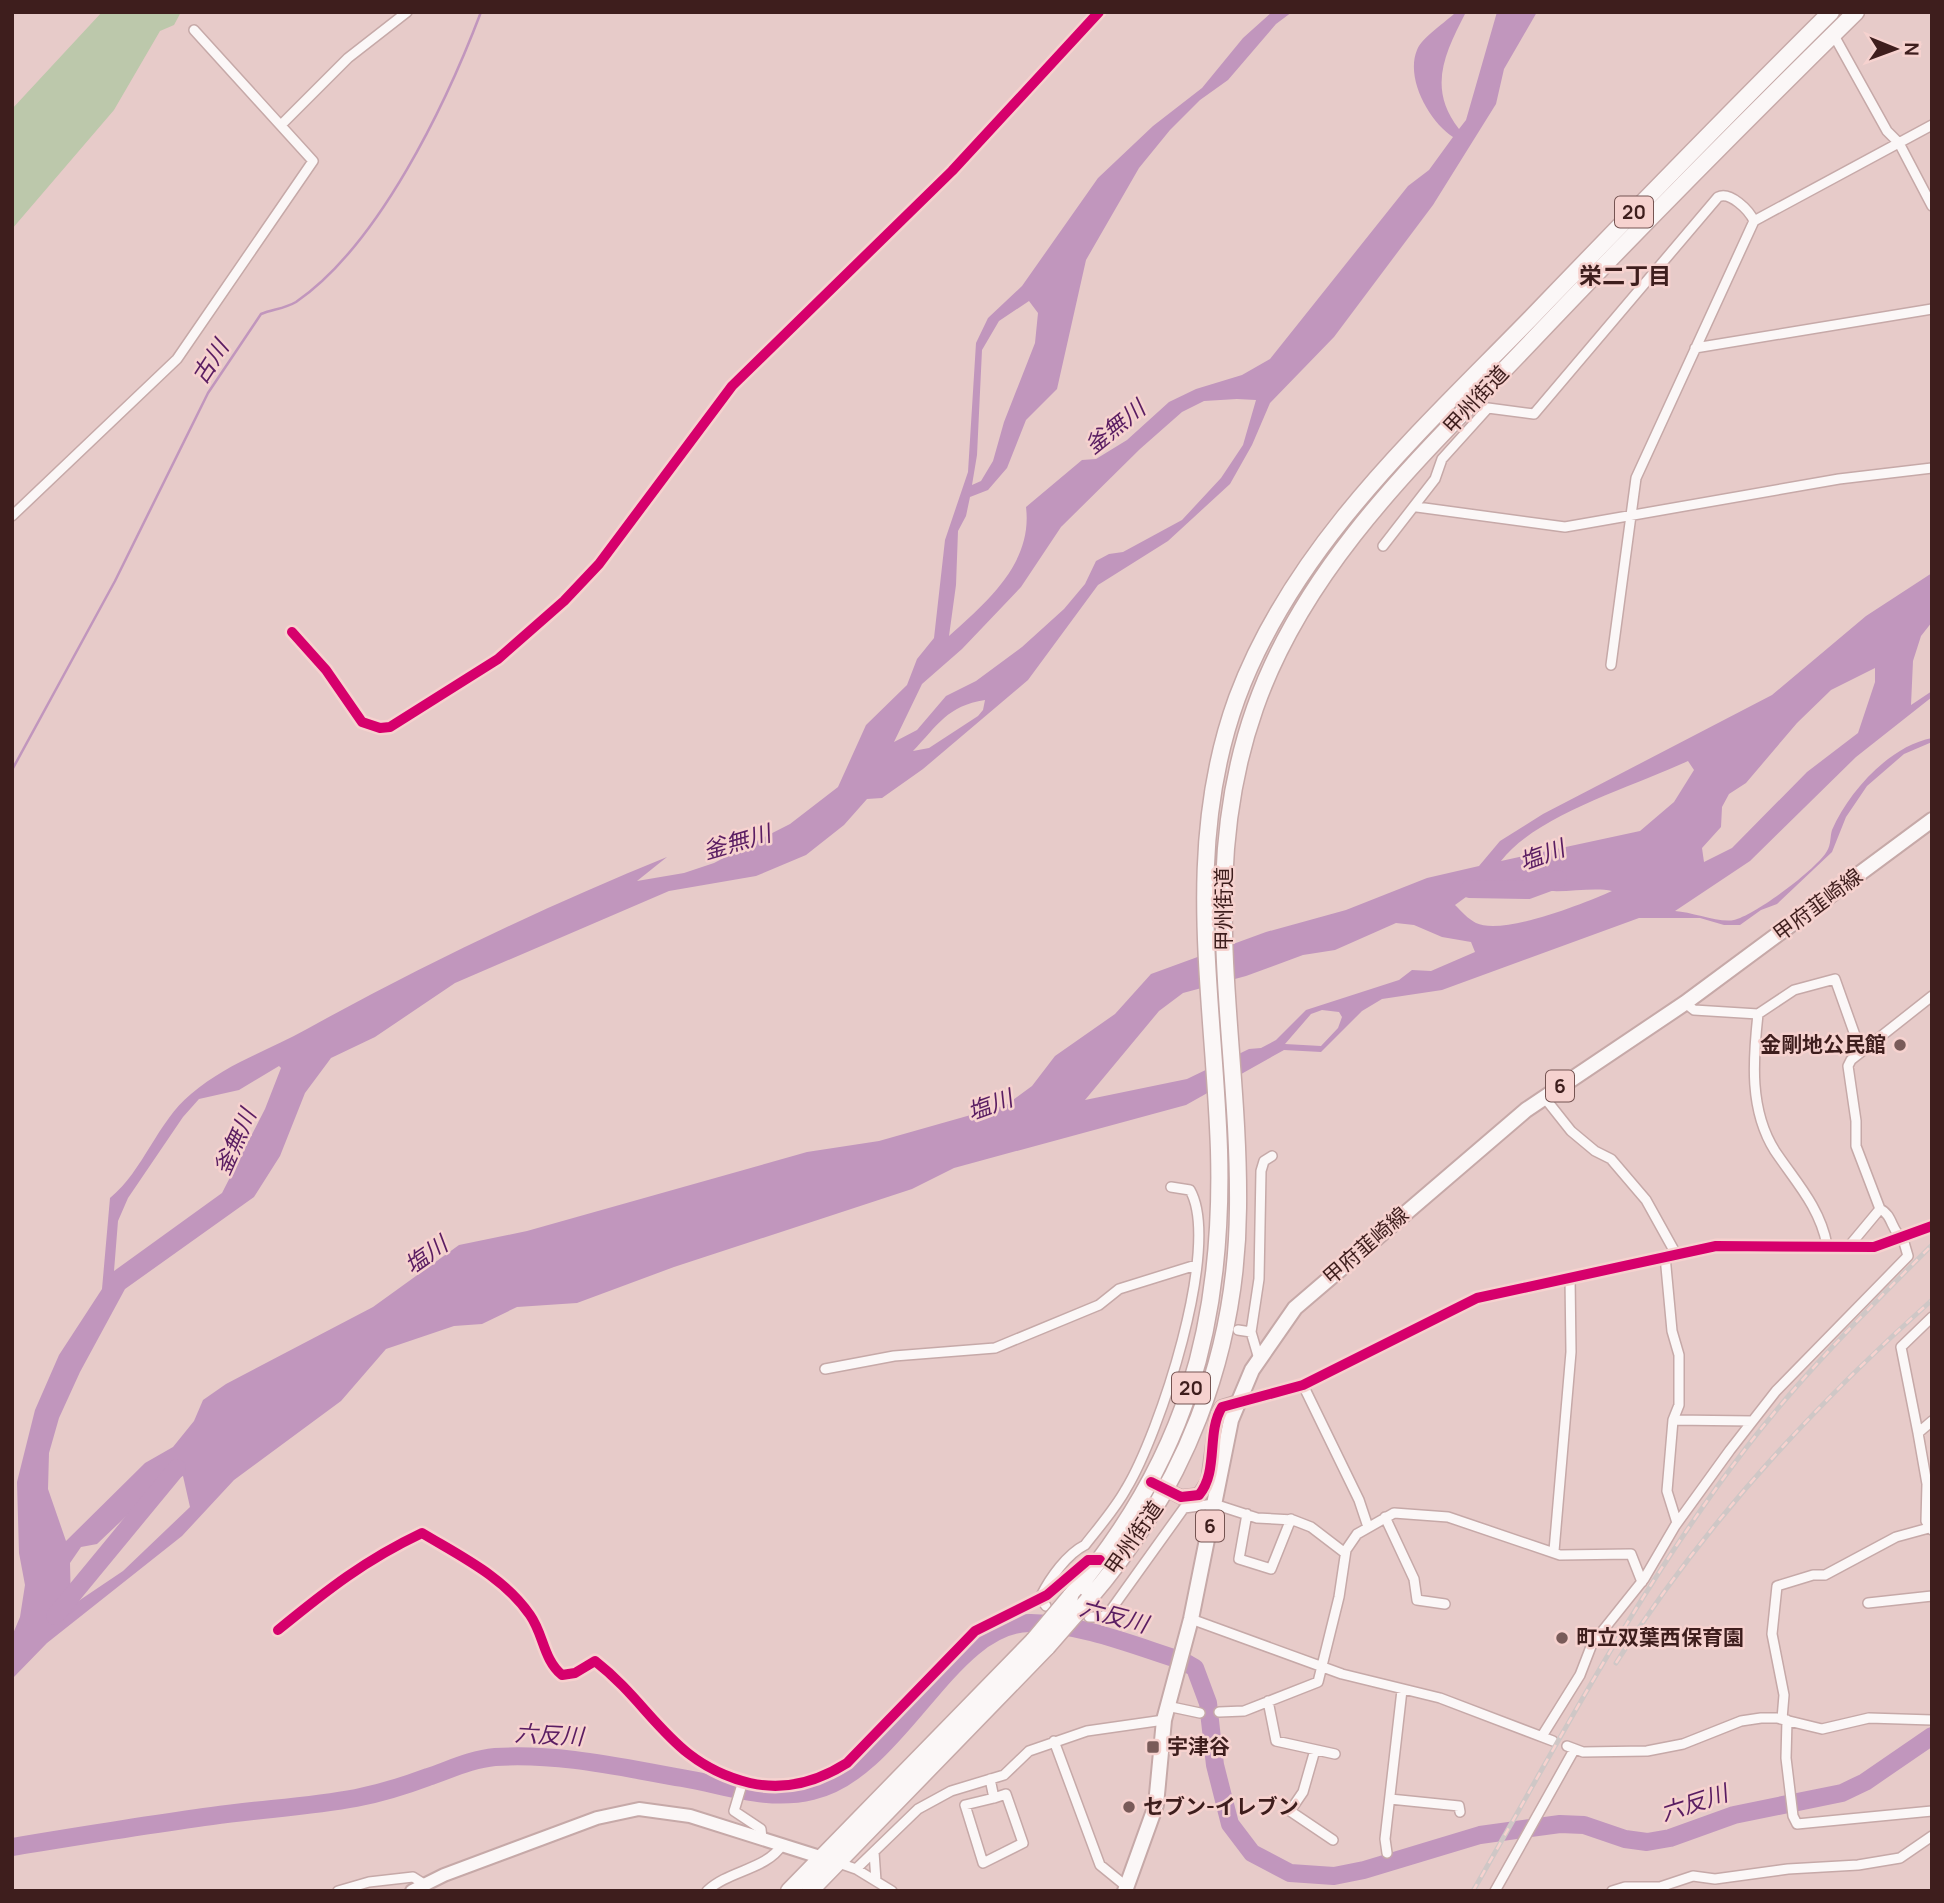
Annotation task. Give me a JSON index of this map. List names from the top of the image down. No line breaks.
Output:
{"streets":{"highway":["20","甲州街道"],"main road":["甲府韮崎線","6"]},"districts":["栄二丁目"],"water":["古川","釜無川","塩川","六反川"],"places":{"other":["金剛地公民館","町立双葉西保育園","セブン-イレブン"],"transit":["宇津谷"]},"north":"right"}
